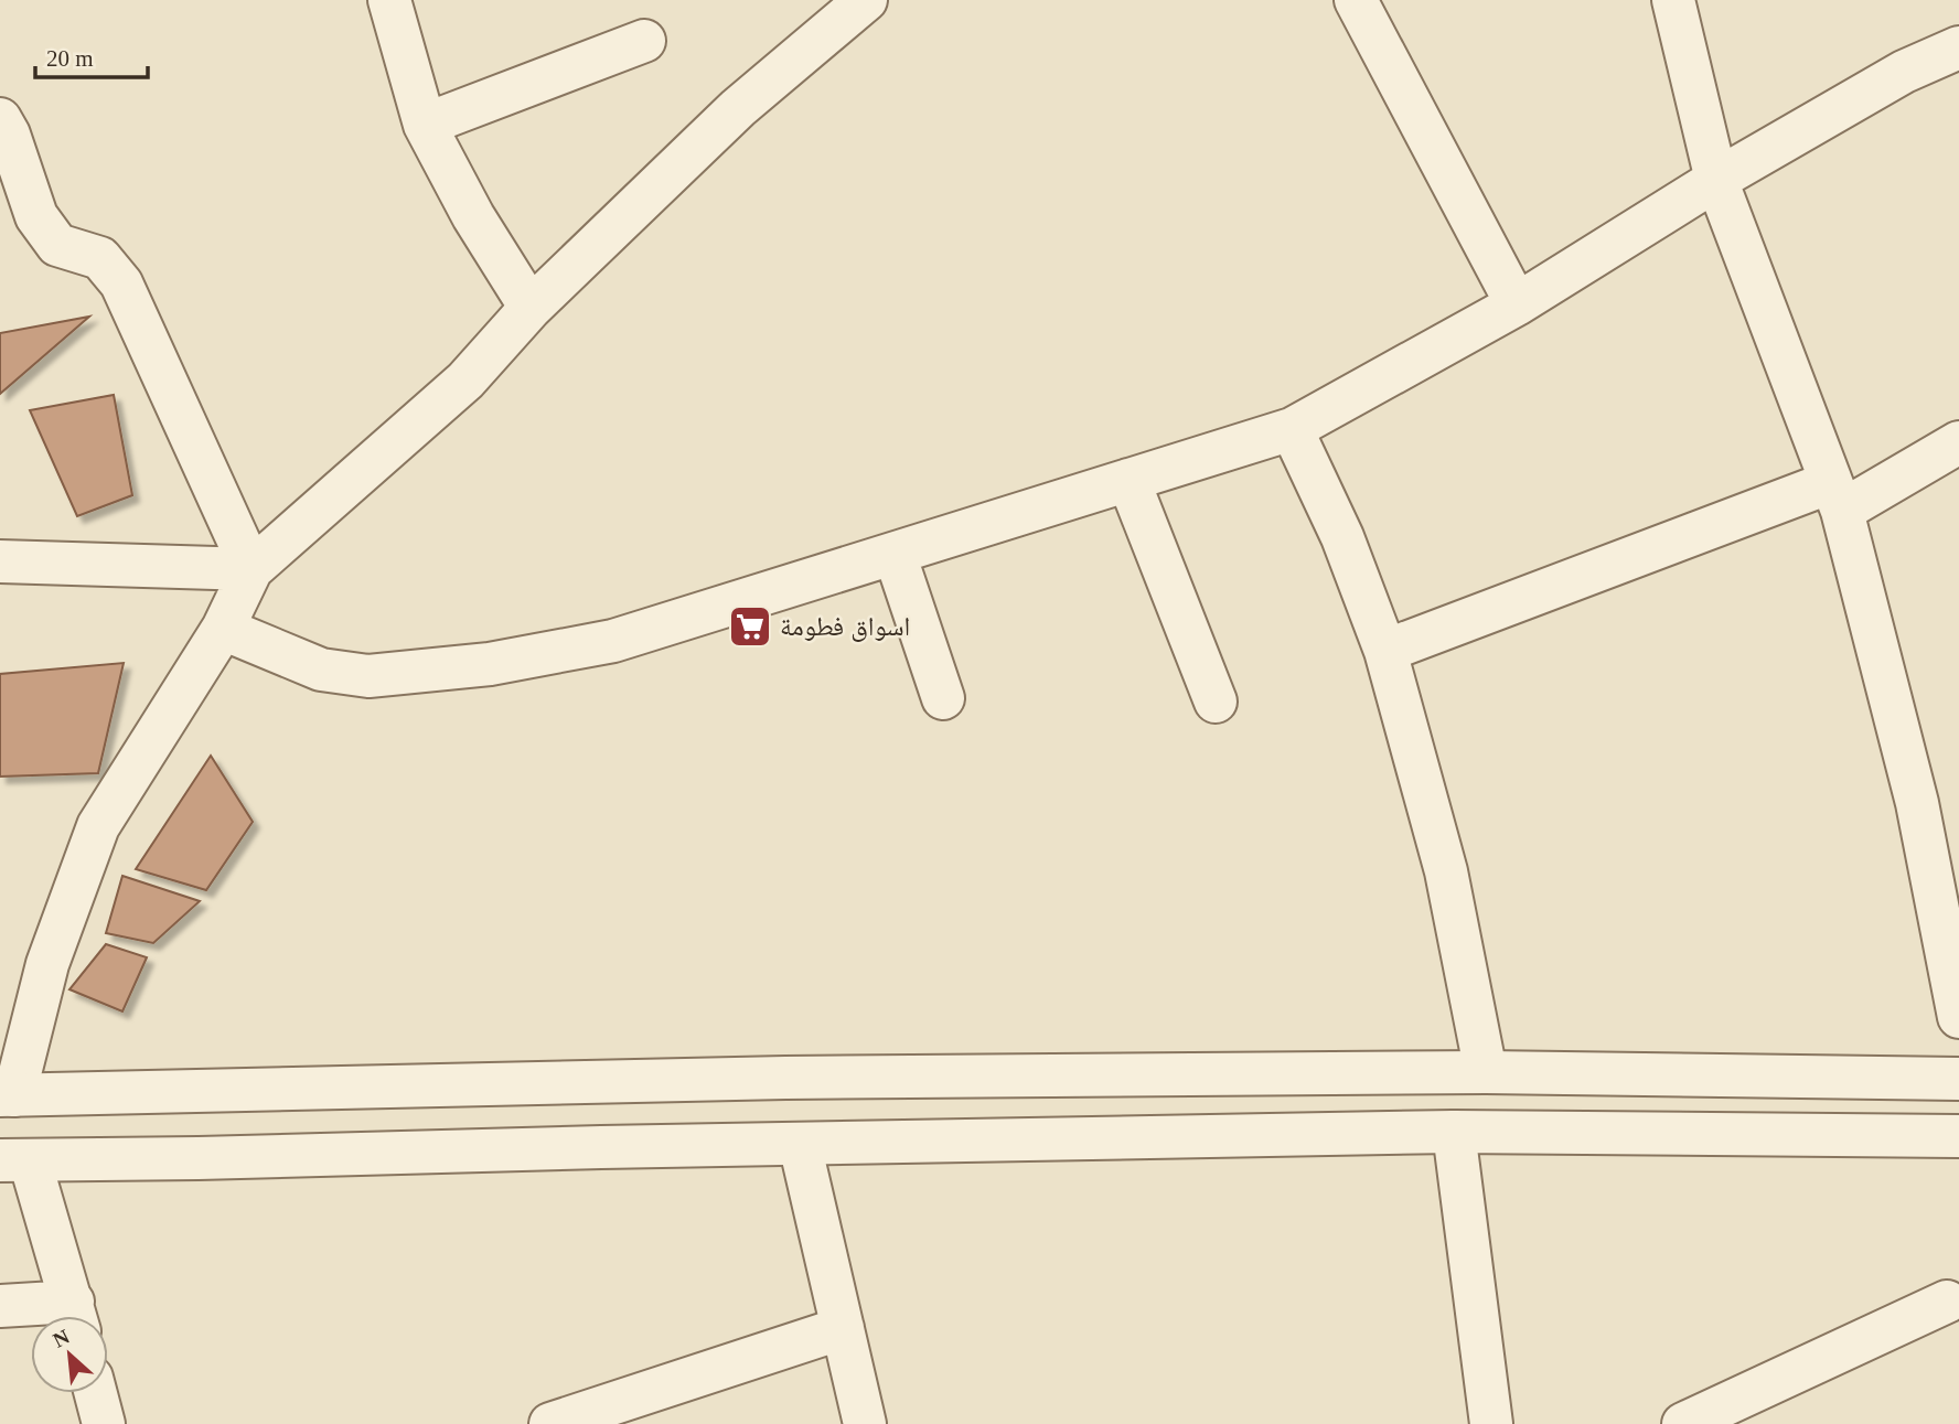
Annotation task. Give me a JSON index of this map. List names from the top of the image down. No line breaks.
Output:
{"places":{"supermarket":["اسواق فطومة"]},"scale_bar":"20 m","north":"top left"}
